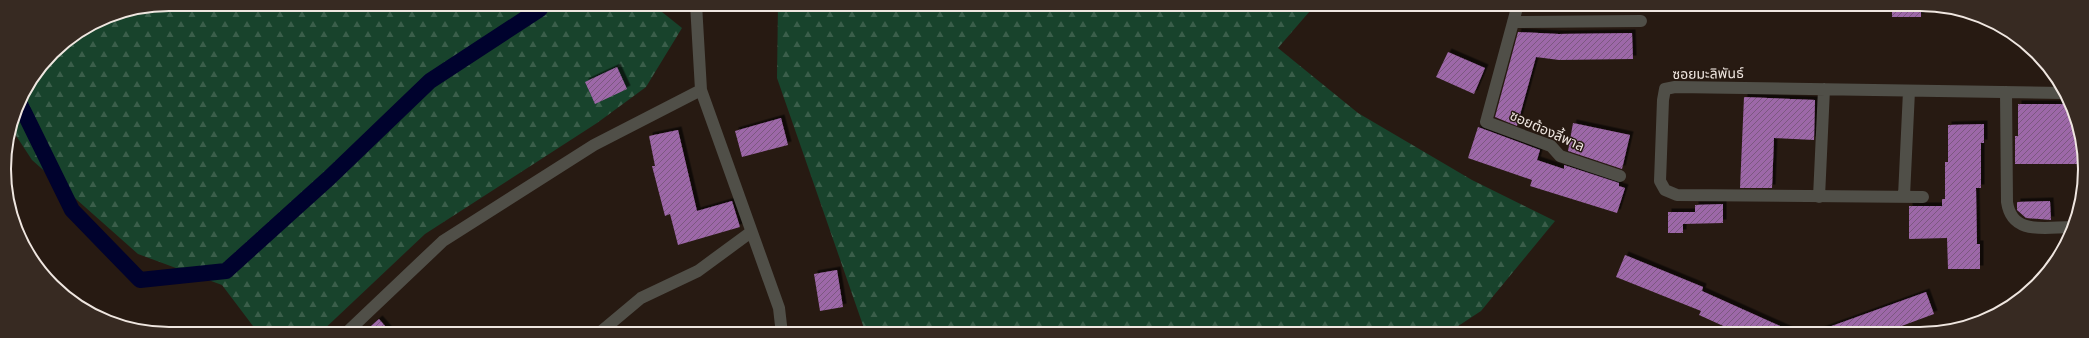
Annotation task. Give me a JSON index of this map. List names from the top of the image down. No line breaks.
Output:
{"streets":{"street":["ซอยมะลิพันธ์","ซอยต้องลี้พาล"]}}
